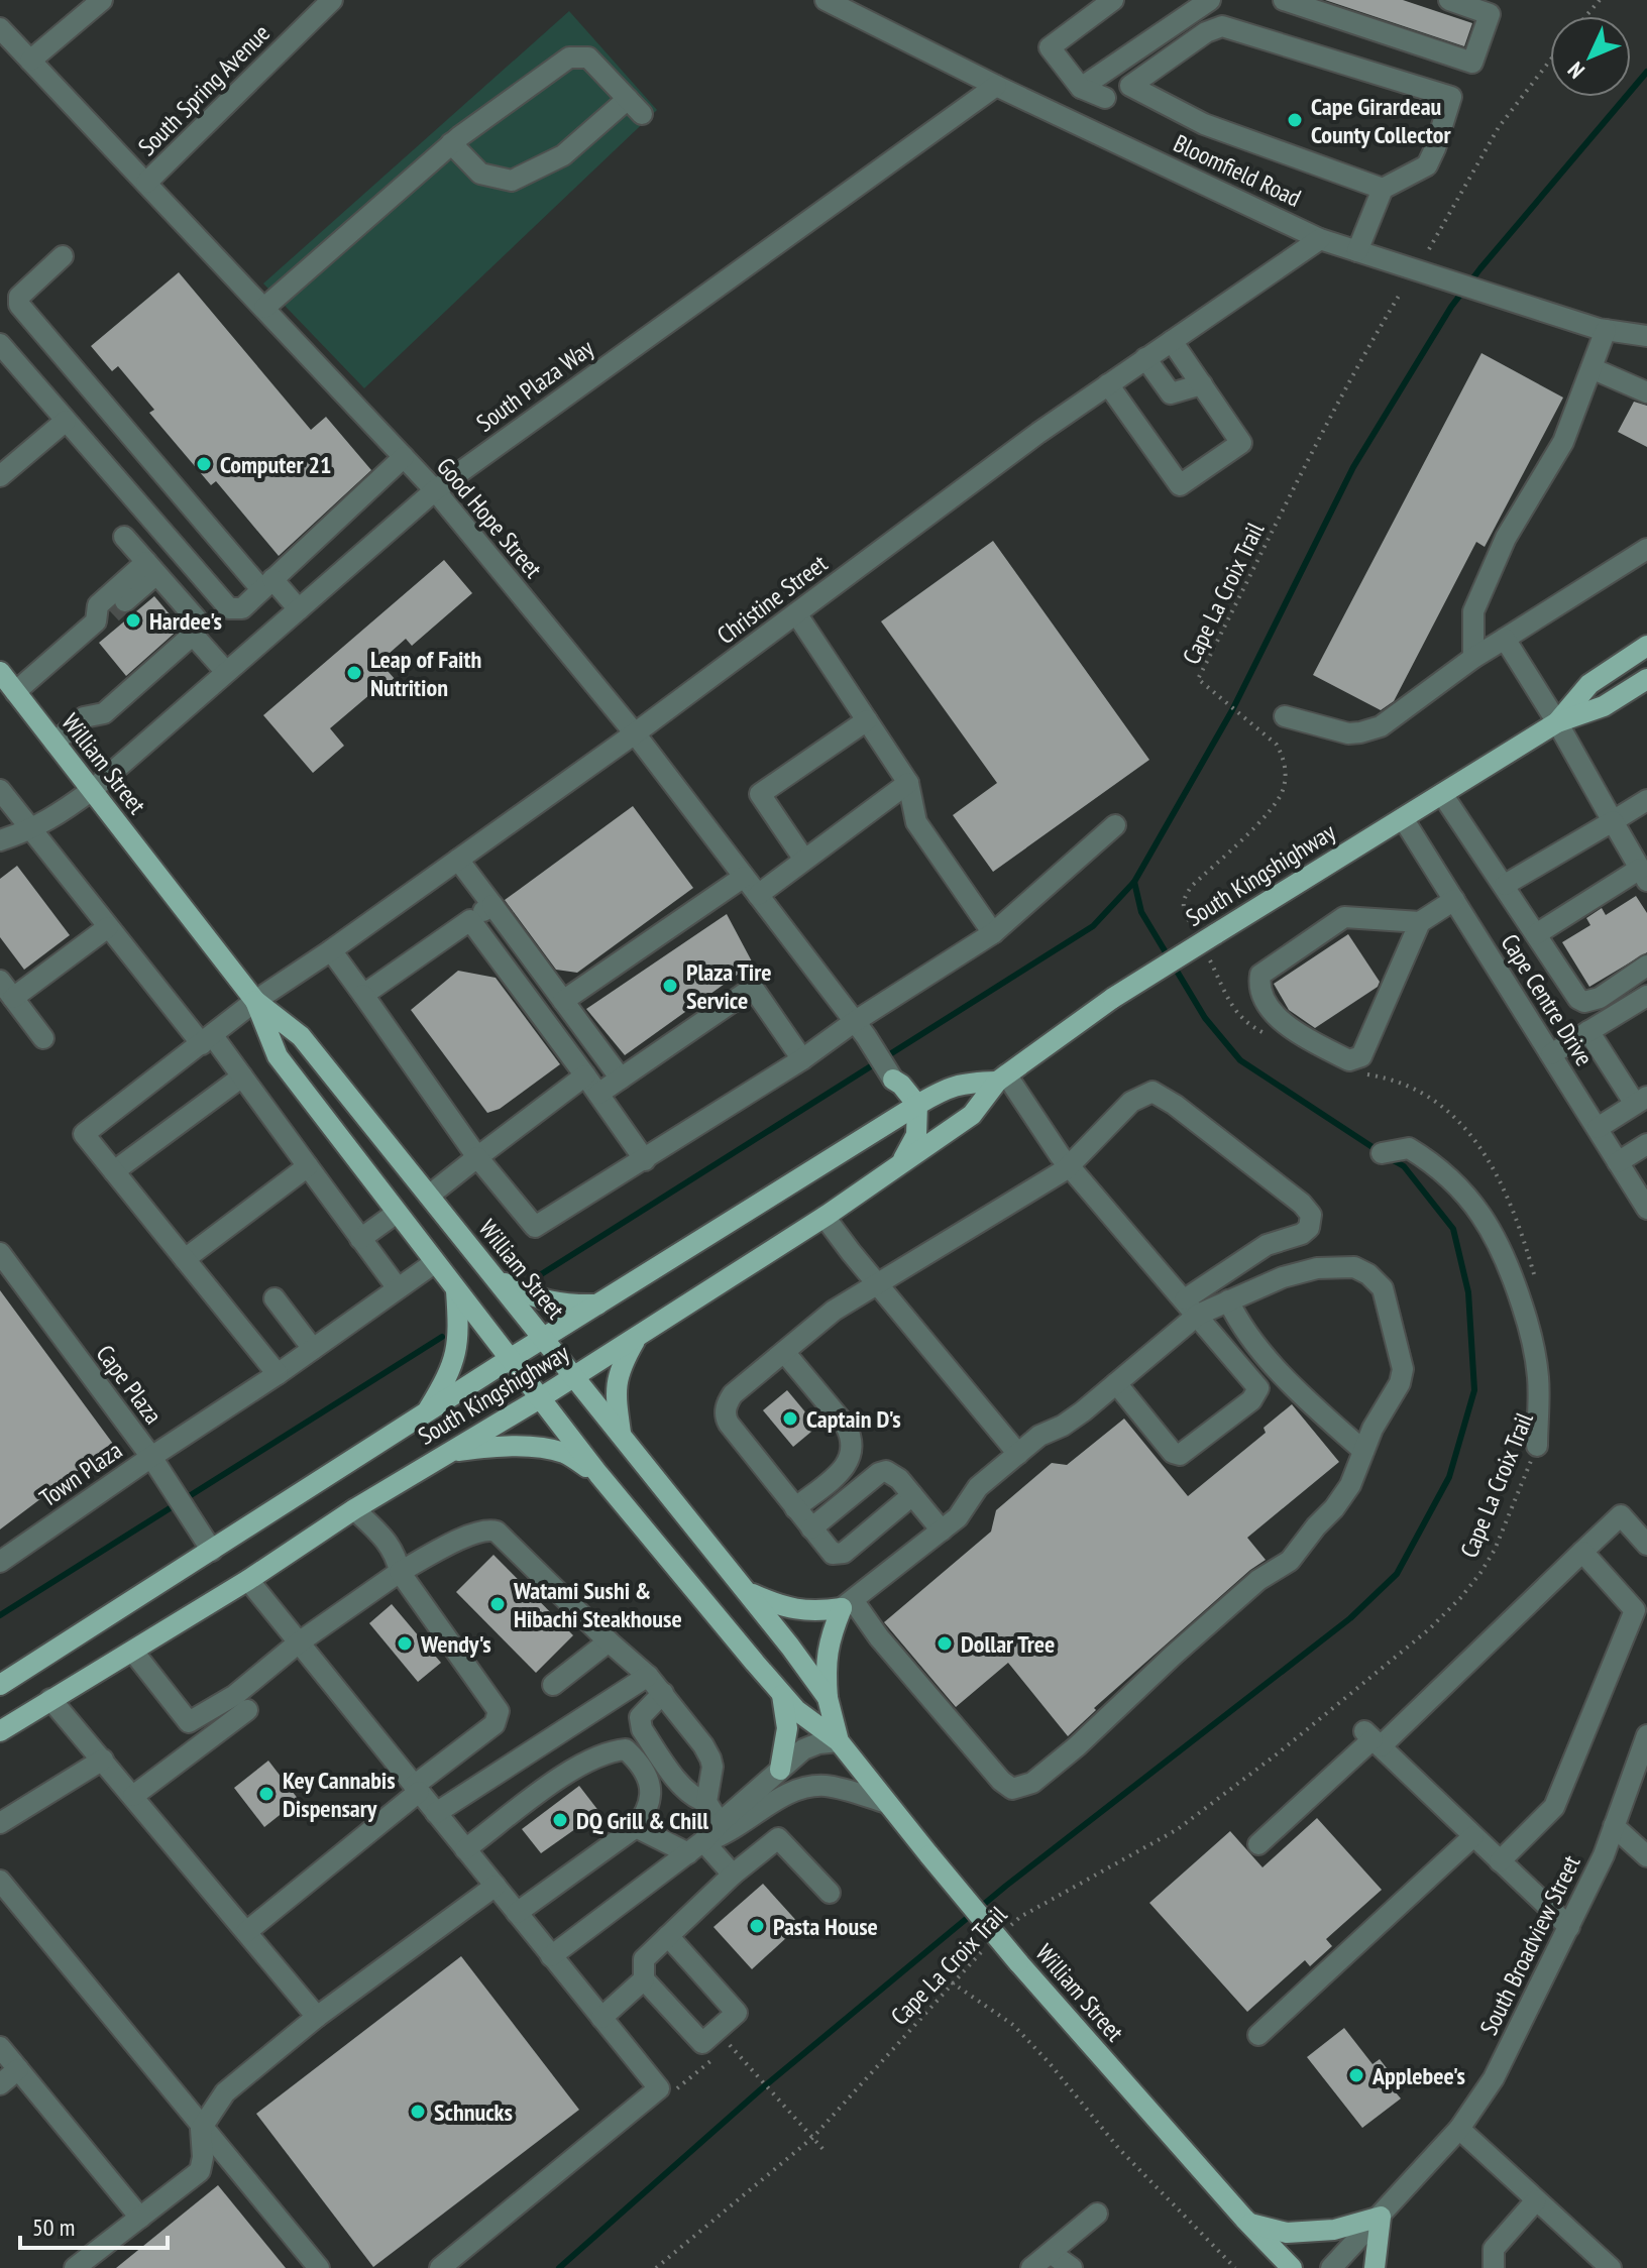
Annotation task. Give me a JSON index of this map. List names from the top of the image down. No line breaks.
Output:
{"streets":{"main road":["William Street","South Kingshighway"],"street":["South Spring Avenue","Bloomfield Road","South Plaza Way","Good Hope Street","Christine Street","Cape Centre Drive","Cape Plaza","Town Plaza","South Broadview Street"],"path":["Cape La Croix Trail"]},"crossings":[["South Spring Avenue","Good Hope Street"],["Bloomfield Road","South Plaza Way"],["Bloomfield Road","Christine Street"],["South Plaza Way","Good Hope Street"],["South Plaza Way","William Street"],["Good Hope Street","Christine Street"],["Cape La Croix Trail","South Kingshighway"],["Christine Street","William Street"],["William Street","South Kingshighway"],["William Street","Town Plaza"],["South Kingshighway","Cape Centre Drive"],["South Kingshighway","Cape Plaza"],["Cape Plaza","Town Plaza"]],"places":["Cape Girardeau County Collector","Computer 21","Hardee's","Leap of Faith Nutrition","Plaza Tire Service","Captain D's","Watami Sushi & Hibachi Steakhouse","Wendy's","Dollar Tree","Key Cannabis Dispensary","DQ Grill & Chill","Pasta House","Applebee's","Schnucks"],"scale_bar":"50 m","north":"bottom left"}
